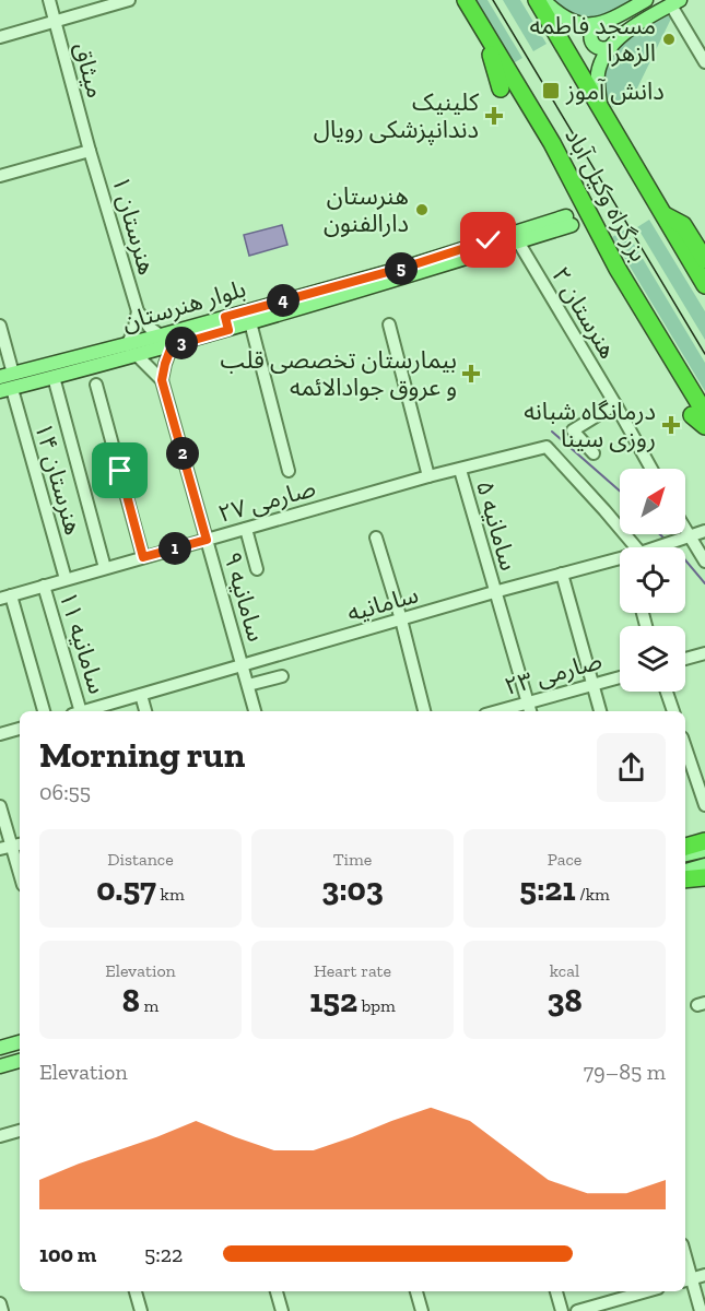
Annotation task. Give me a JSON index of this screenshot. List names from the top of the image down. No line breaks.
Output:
{"streets":{"highway":["بزرگراه وکیل آباد"],"main road":["بلوار هنرستان"],"street":["میثاق","هنرستان ۱","هنرستان ۲","هنرستان ۱۴","صارمی ۲۷","سامانیه ۵","سامانیه ۹","سامانیه","سامانیه ۱۱","صارمی ۲۳"]},"crossings":[["میثاق","هنرستان ۱"],["هنرستان ۱","بلوار هنرستان"],["بلوار هنرستان","هنرستان ۲"],["بلوار هنرستان","هنرستان ۱۴"],["هنرستان ۱۴","صارمی ۲۷"],["صارمی ۲۷","سامانیه ۵"],["صارمی ۲۷","سامانیه ۹"],["صارمی ۲۷","سامانیه ۱۱"],["سامانیه ۵","سامانیه"],["سامانیه ۵","صارمی ۲۳"],["سامانیه ۹","سامانیه"]],"places":{"other":["مسجد فاطمه الزهرا","هنرستان دارالفنون"],"transit":["دانش آموز"],"health":["کلینیک دندانپزشکی رویال","بیمارستان تخصصی قلب و عروق جوادالائمه","درمانگاه شبانه روزی سینا"]},"north":"top right","page":{"pins":["5","4","3","2","1"],"heading":["Morning run","06:55"],"stats":[["Distance","0.57 km"],["Time","3:03"],["Pace","5:21 /km"],["Elevation","8 m"],["Heart rate","152 bpm"],["kcal","38"]],"chart":["Elevation","79–85 m"],"list":[{"name":"100 m","note":"5:22"}]}}
